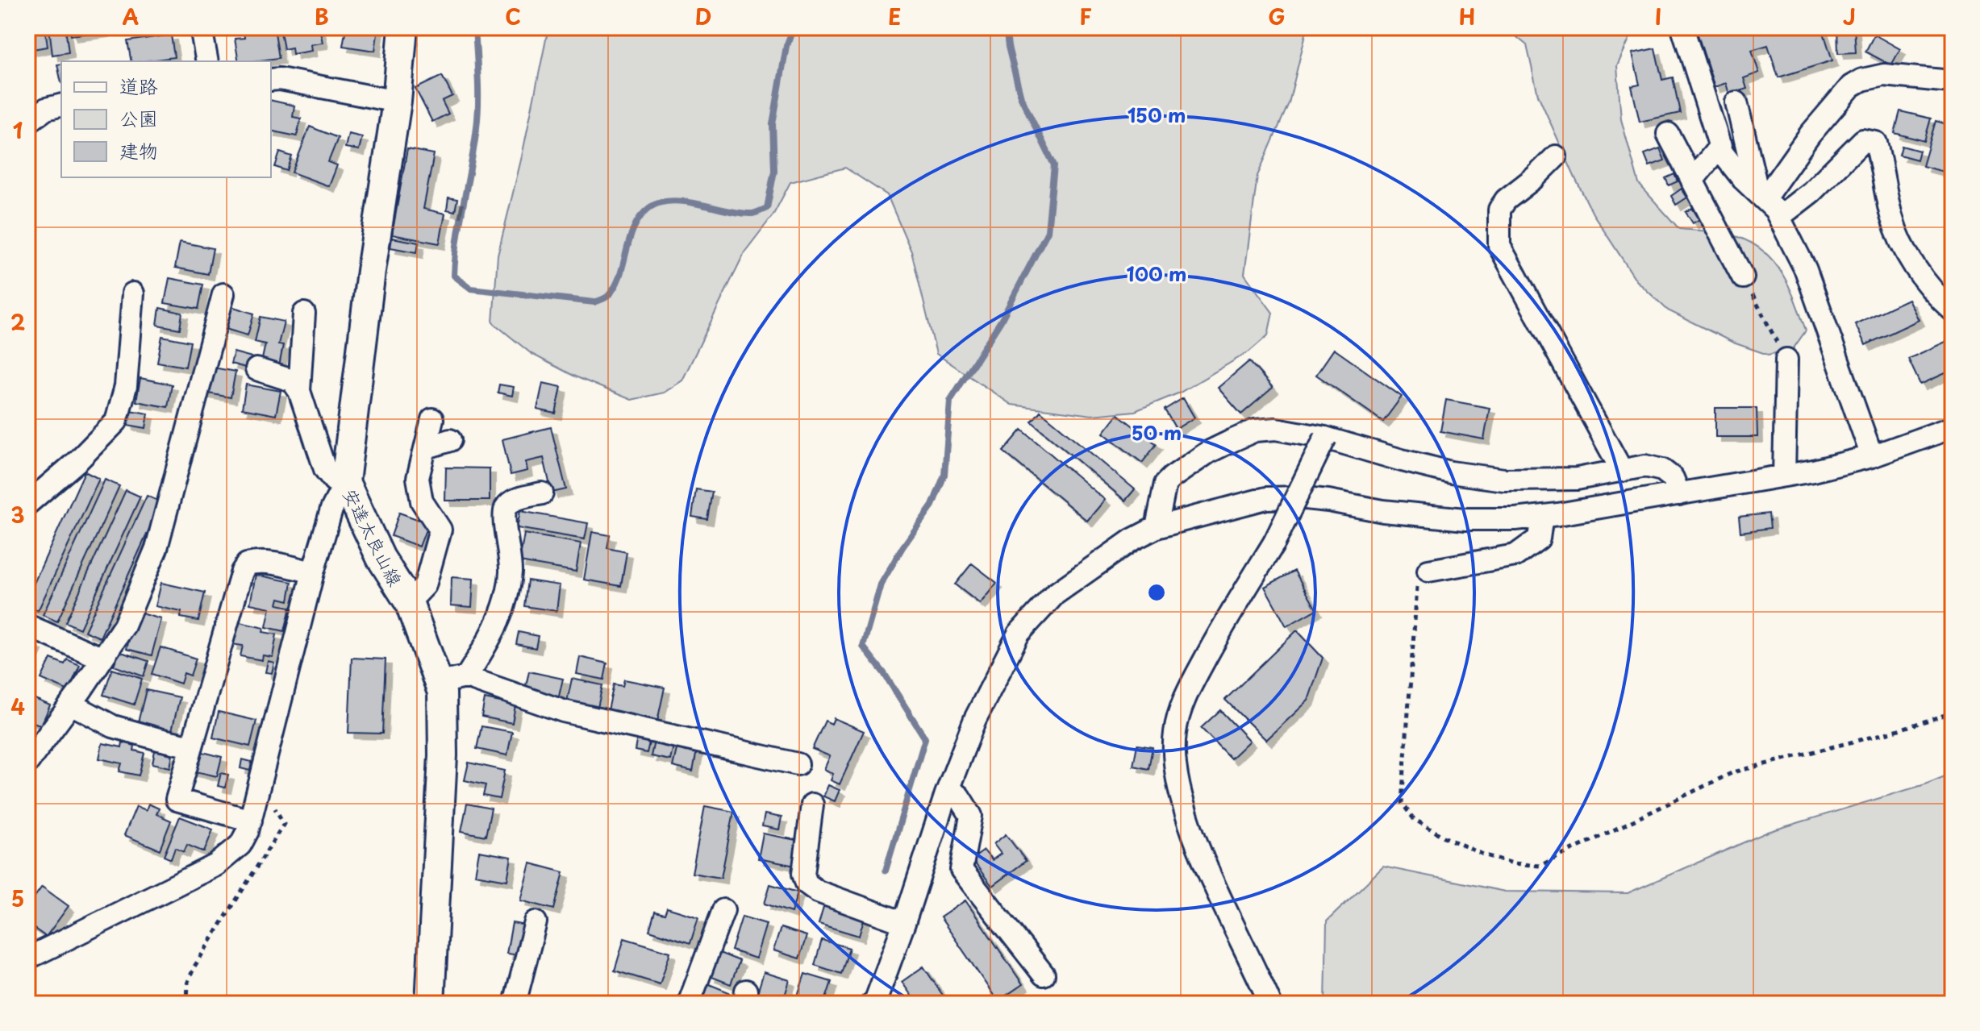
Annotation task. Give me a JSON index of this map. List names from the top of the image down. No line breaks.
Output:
{"streets":{"main road":["安達太良山線"]},"legend":["道路","公園","建物"],"grid":{"columns":["A","B","C","D","E","F","G","H","I","J"],"rows":["1","2","3","4","5"]},"rings":["150 m","100 m","50 m"]}
